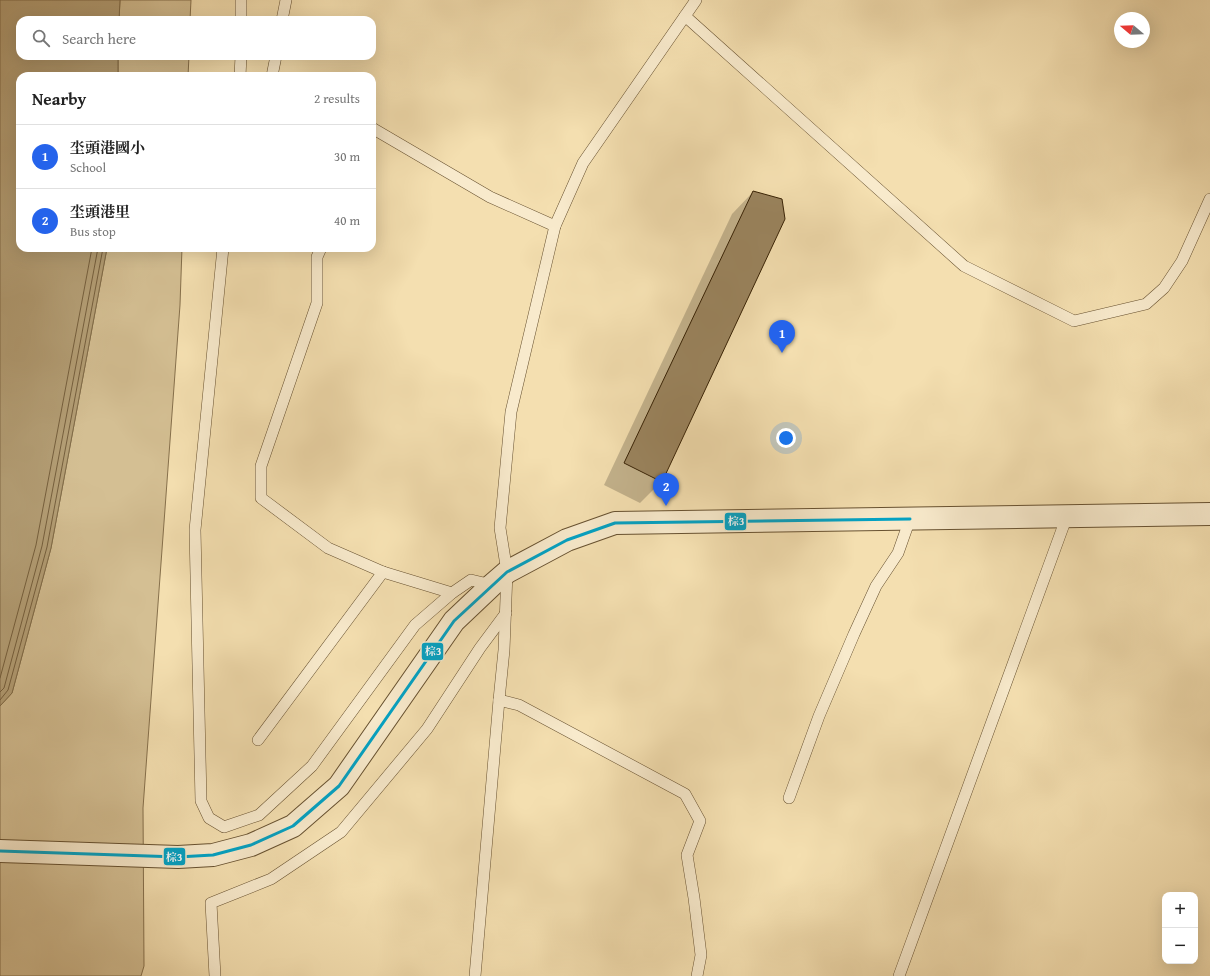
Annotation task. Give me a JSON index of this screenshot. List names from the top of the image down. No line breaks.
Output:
{"lines":["transit line 棕3"],"north":"left","page":{"search":"Search here","heading":["Nearby","2 results"],"list":[{"mark":"1","name":"坔頭港國小","note":"School","value":"30 m"},{"mark":"2","name":"坔頭港里","note":"Bus stop","value":"40 m"}],"pins":["1","2"],"map_buttons":["+","−"]}}
